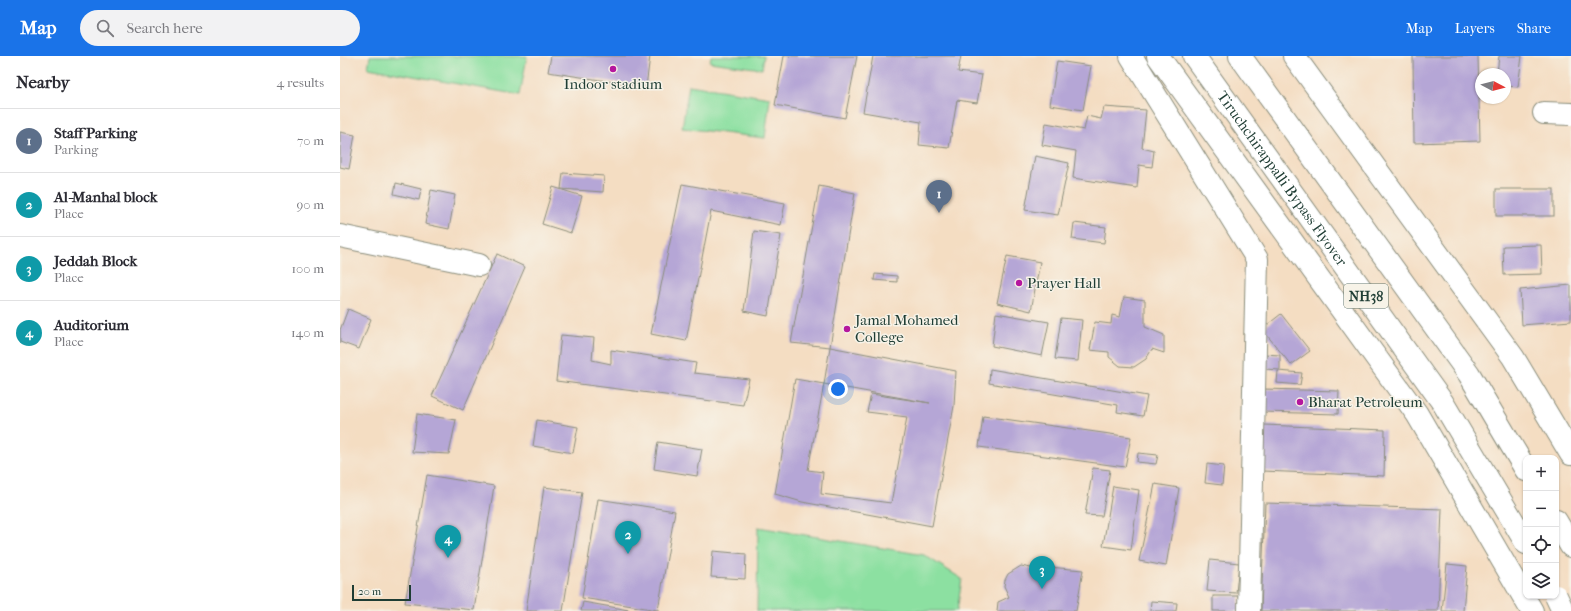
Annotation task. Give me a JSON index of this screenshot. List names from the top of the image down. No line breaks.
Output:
{"streets":{"main road":["Tiruchchirappalli Bypass Flyover","NH38"]},"places":["Indoor stadium","Prayer Hall","Jamal Mohamed College","Bharat Petroleum"],"scale_bar":"20 m","north":"right","page":{"header":"Map","search":"Search here","nav":["Map","Layers","Share"],"heading":["Nearby","4 results"],"list":[{"mark":"1","name":"Staff Parking","note":"Parking","value":"70 m"},{"mark":"2","name":"Al-Manhal block","note":"Place","value":"90 m"},{"mark":"3","name":"Jeddah Block","note":"Place","value":"100 m"},{"mark":"4","name":"Auditorium","note":"Place","value":"140 m"}],"pins":["1","2","4","3"],"map_buttons":["+","−"],"scale":"20 m"}}
